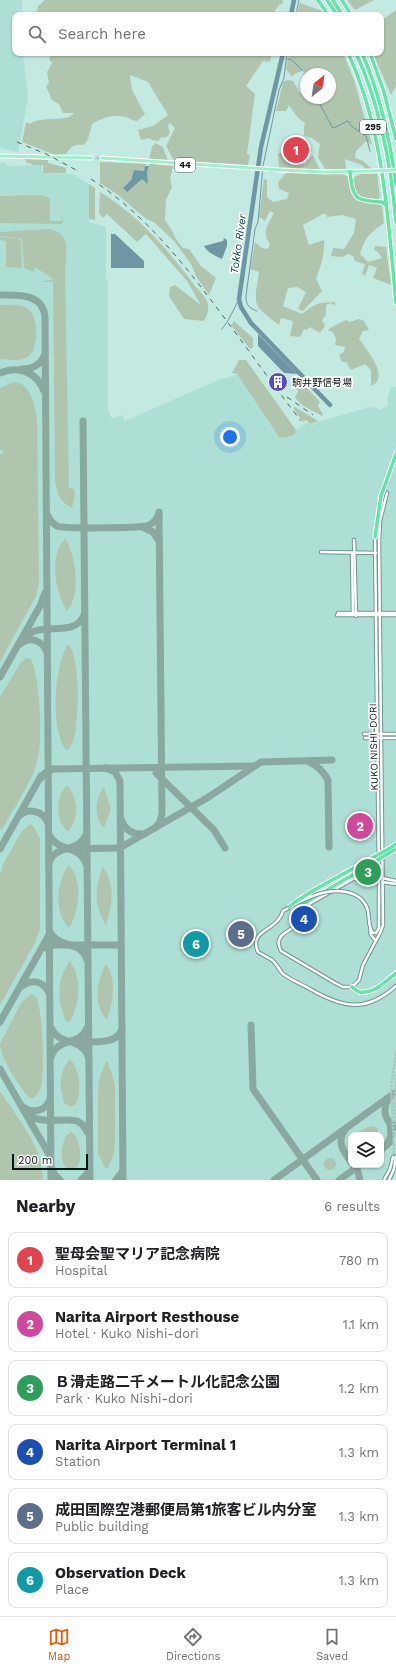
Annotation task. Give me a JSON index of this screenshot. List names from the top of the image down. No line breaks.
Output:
{"streets":{"highway":["295"],"main road":["44"],"street":["KUKO NISHI-DORI"]},"water":["Tokko River"],"places":{"building":["駒井野信号場"]},"scale_bar":"200 m","north":"top right","page":{"search":"Search here","pins":["1","2","3","4","5","6"],"scale":"200 m","heading":["Nearby","6 results"],"list":[{"mark":"1","name":"聖母会聖マリア記念病院","note":"Hospital","value":"780 m"},{"mark":"2","name":"Narita Airport Resthouse","note":"Hotel · Kuko Nishi-dori","value":"1.1 km"},{"mark":"3","name":"Ｂ滑走路二千メートル化記念公園","note":"Park · Kuko Nishi-dori","value":"1.2 km"},{"mark":"4","name":"Narita Airport Terminal 1","note":"Station","value":"1.3 km"},{"mark":"5","name":"成田国際空港郵便局第1旅客ビル内分室","note":"Public building","value":"1.3 km"},{"mark":"6","name":"Observation Deck","note":"Place","value":"1.3 km"}],"nav":["Map","Directions","Saved"]}}
